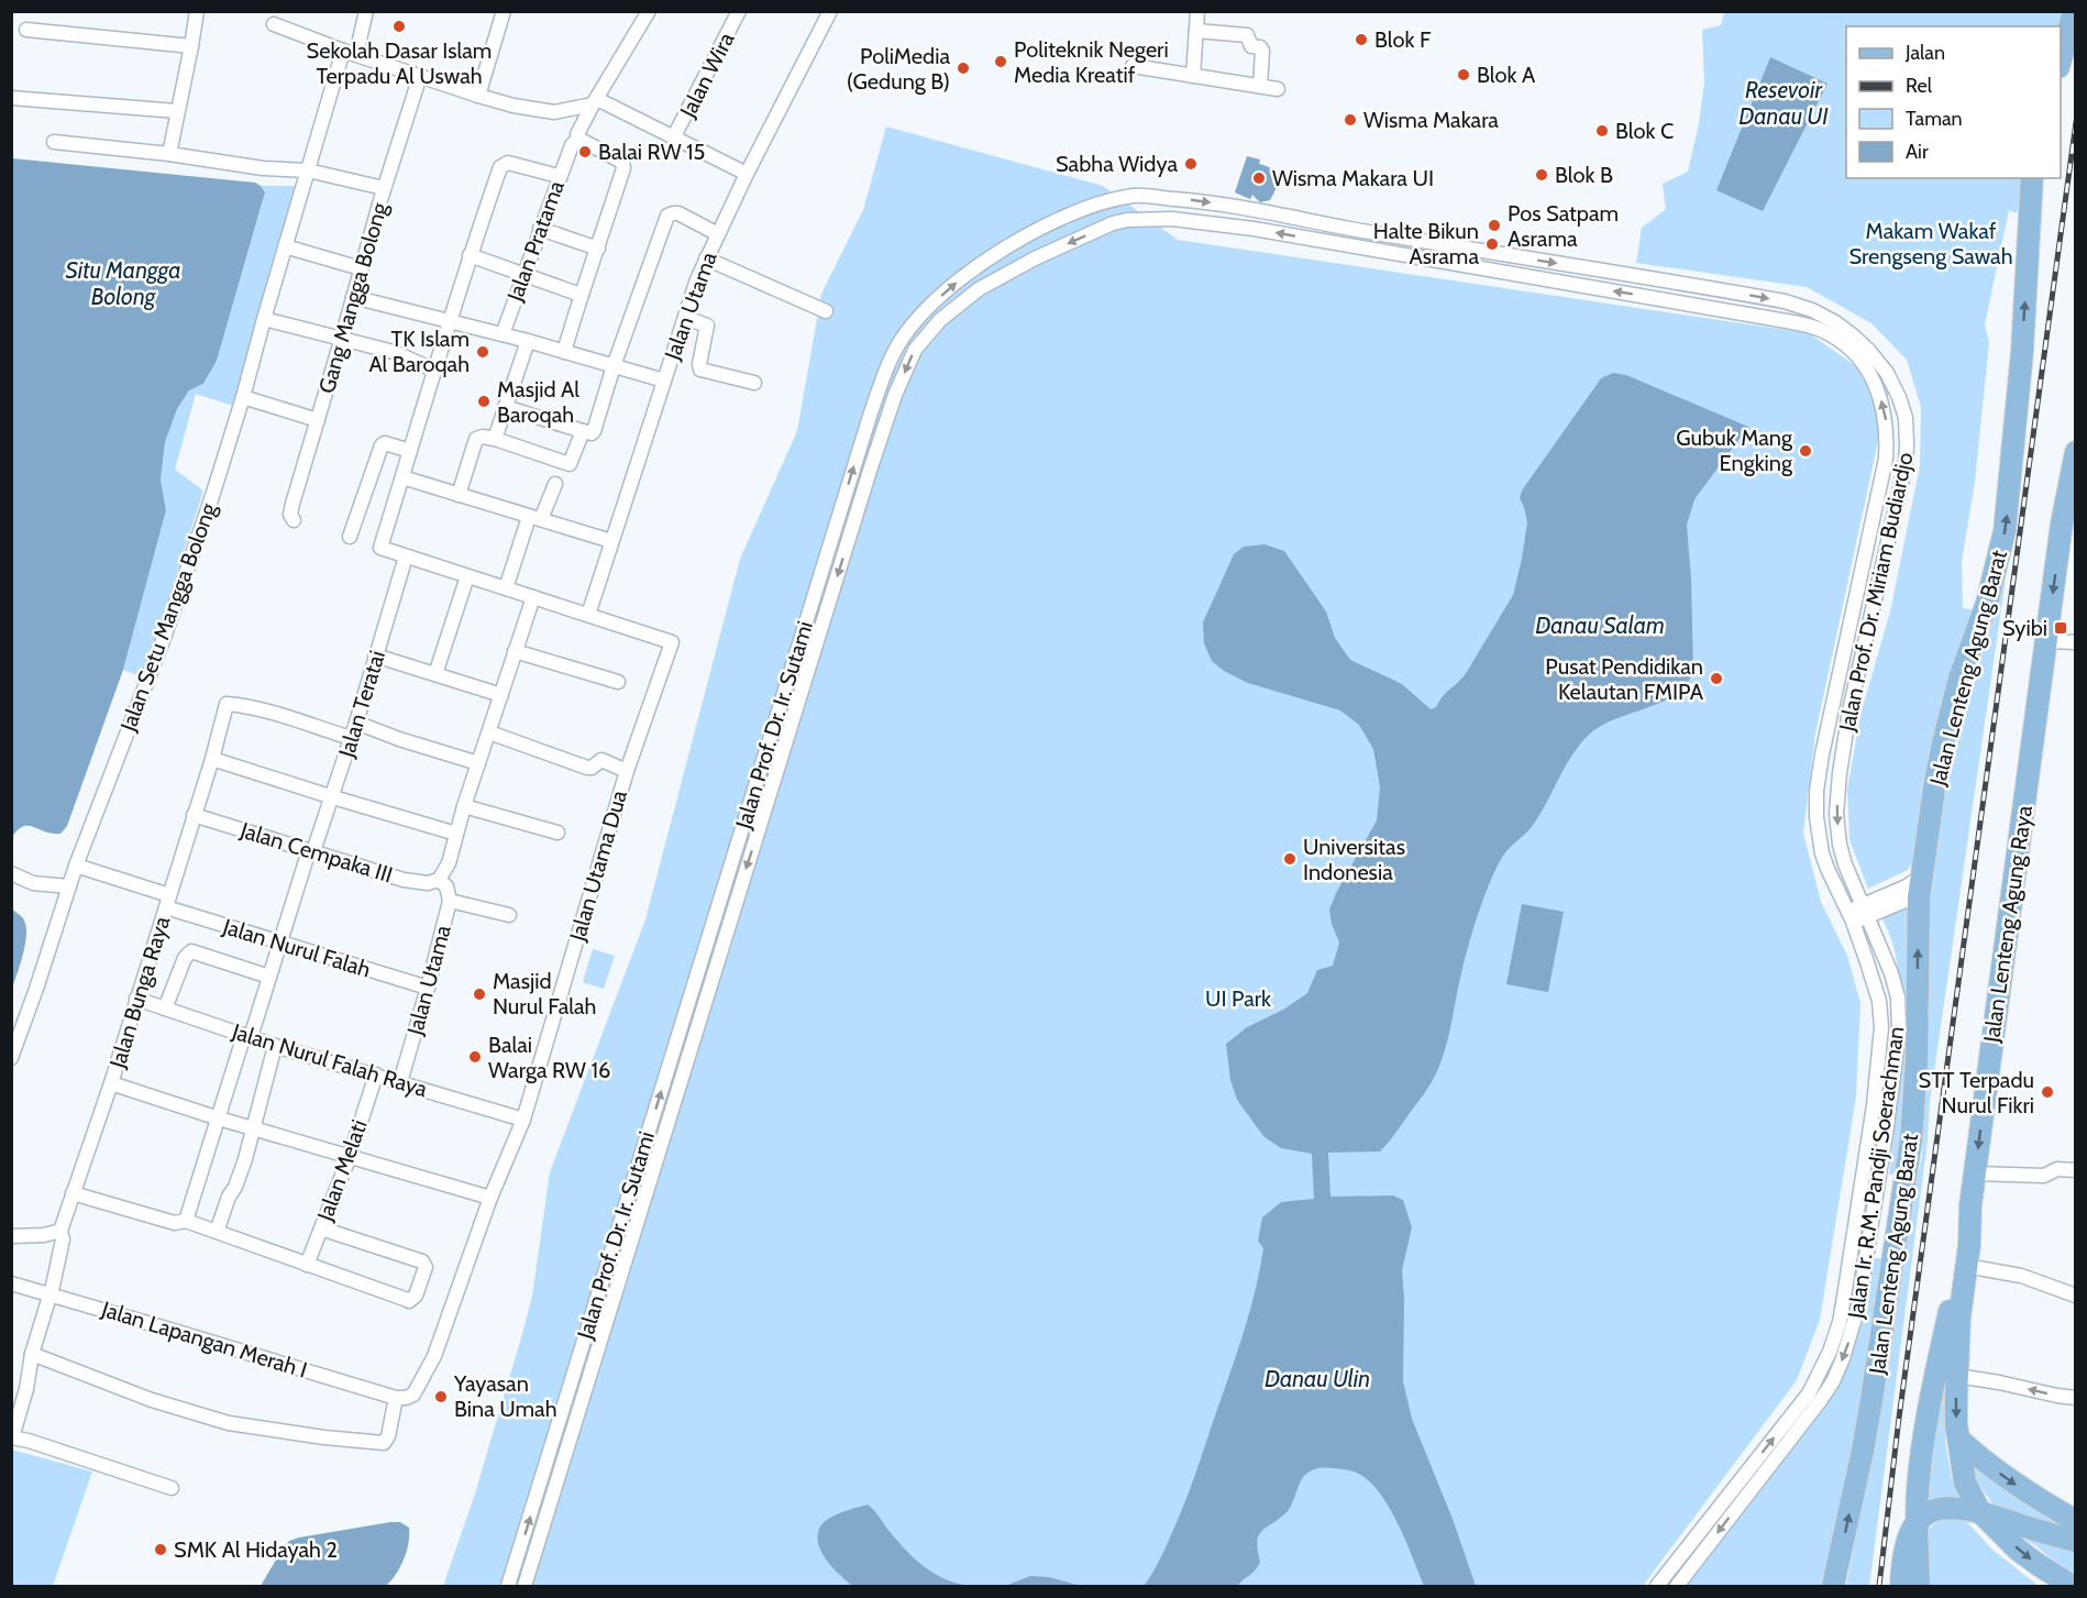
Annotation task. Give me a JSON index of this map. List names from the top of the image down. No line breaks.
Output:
{"streets":{"main road":["Jalan Lenteng Agung Barat","Jalan Lenteng Agung Raya"],"street":["Jalan Wira","Jalan Pratama","Gang Mangga Bolong","Jalan Utama","Jalan Prof. Dr. Miriam Budiardjo","Jalan Setu Mangga Bolong","Jalan Teratai","Jalan Prof. Dr. Ir. Sutami","Jalan Cempaka III","Jalan Utama Dua","Jalan Nurul Falah","Jalan Bunga Raya","Jalan Nurul Falah Raya","Jalan Melati","Jalan Ir. R.M. Pandji Soerachman","Jalan Lapangan Merah I"]},"crossings":[["Jalan Utama","Jalan Cempaka III"],["Jalan Utama","Jalan Utama Dua"],["Jalan Utama","Jalan Nurul Falah"],["Jalan Utama","Jalan Nurul Falah Raya"],["Jalan Prof. Dr. Miriam Budiardjo","Jalan Prof. Dr. Ir. Sutami"],["Jalan Prof. Dr. Miriam Budiardjo","Jalan Ir. R.M. Pandji Soerachman"],["Jalan Setu Mangga Bolong","Jalan Nurul Falah"],["Jalan Teratai","Jalan Cempaka III"],["Jalan Teratai","Jalan Nurul Falah"],["Jalan Teratai","Jalan Bunga Raya"],["Jalan Cempaka III","Jalan Bunga Raya"],["Jalan Utama Dua","Jalan Nurul Falah Raya"],["Jalan Utama Dua","Jalan Lapangan Merah I"],["Jalan Nurul Falah","Jalan Bunga Raya"],["Jalan Bunga Raya","Jalan Nurul Falah Raya"],["Jalan Bunga Raya","Jalan Lapangan Merah I"],["Jalan Nurul Falah Raya","Jalan Melati"]],"one_way":["Jalan Lenteng Agung Raya"],"water":["Resevoir Danau UI","Situ Mangga Bolong","Danau Salam","Danau Ulin"],"parks":["Makam Wakaf Srengseng Sawah","UI Park"],"places":{"other":["Sekolah Dasar Islam Terpadu Al Uswah","Blok F","Politeknik Negeri Media Kreatif","PoliMedia (Gedung B)","Blok A","Wisma Makara","Blok C","Balai RW 15","Sabha Widya","Blok B","Wisma Makara UI","Pos Satpam Asrama","Halte Bikun Asrama","TK Islam Al Baroqah","Masjid Al Baroqah","Gubuk Mang Engking","Pusat Pendidikan Kelautan FMIPA","Universitas Indonesia","Masjid Nurul Falah","Balai Warga RW 16","STT Terpadu Nurul Fikri","Yayasan Bina Umah","SMK Al Hidayah 2"],"transit":["Syibi"]},"legend":["Jalan","Rel","Taman","Air"]}
